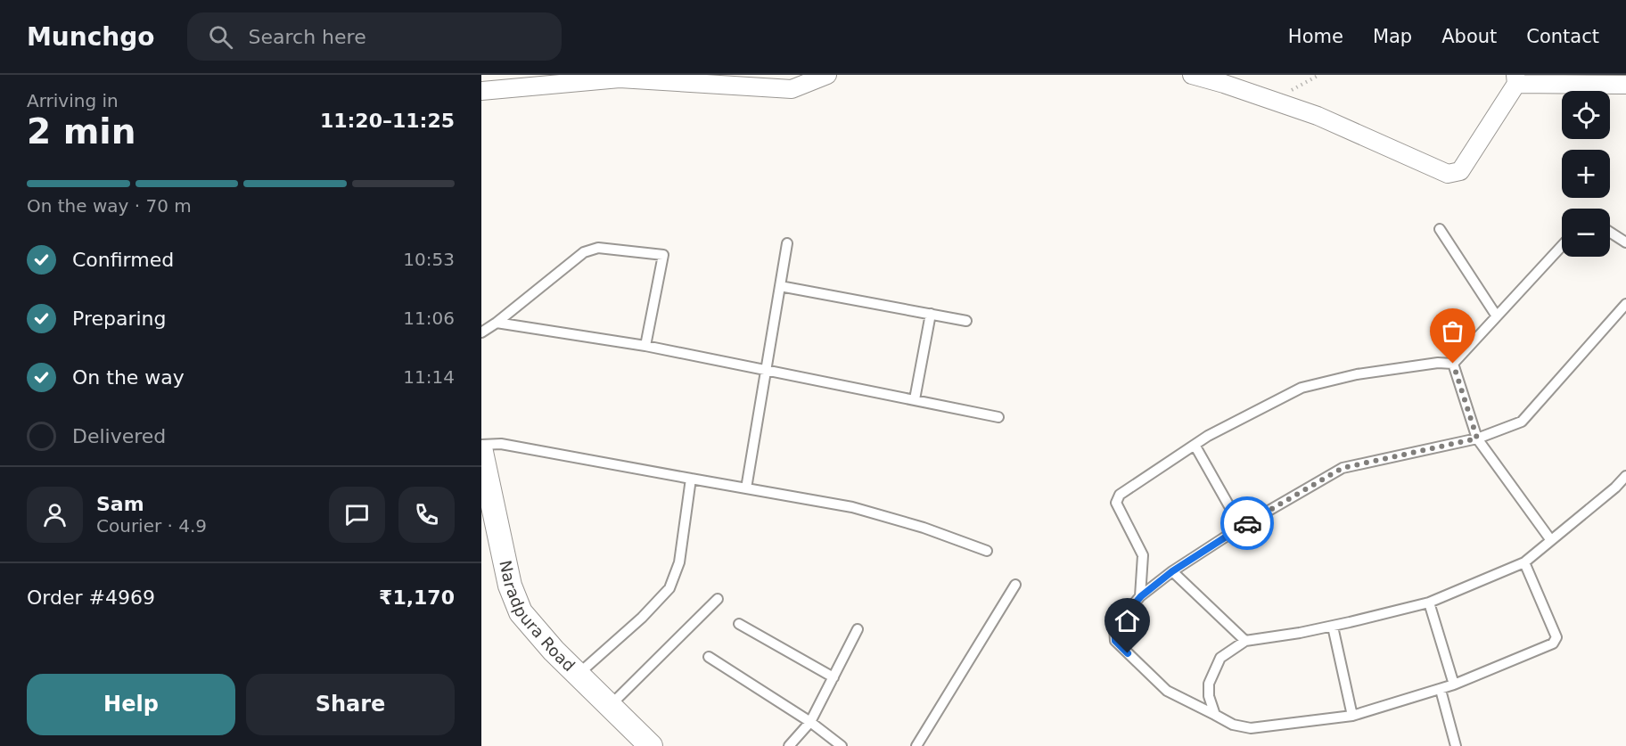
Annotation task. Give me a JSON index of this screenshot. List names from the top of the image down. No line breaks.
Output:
{"streets":{"street":["Naradpura Road"]},"page":{"header":"Munchgo","search":"Search here","nav":["Home","Map","About","Contact"],"heading":["2 min","Arriving in","11:20–11:25"],"panel":["Sam","Courier · 4.9","Order #4969","₹1,170"],"map_buttons":["+","−"],"bar":"On the way · 70 m","list":[["Confirmed","10:53"],["Preparing","11:06"],["On the way","11:14"],"Delivered"],"buttons":["Help","Share"]}}
